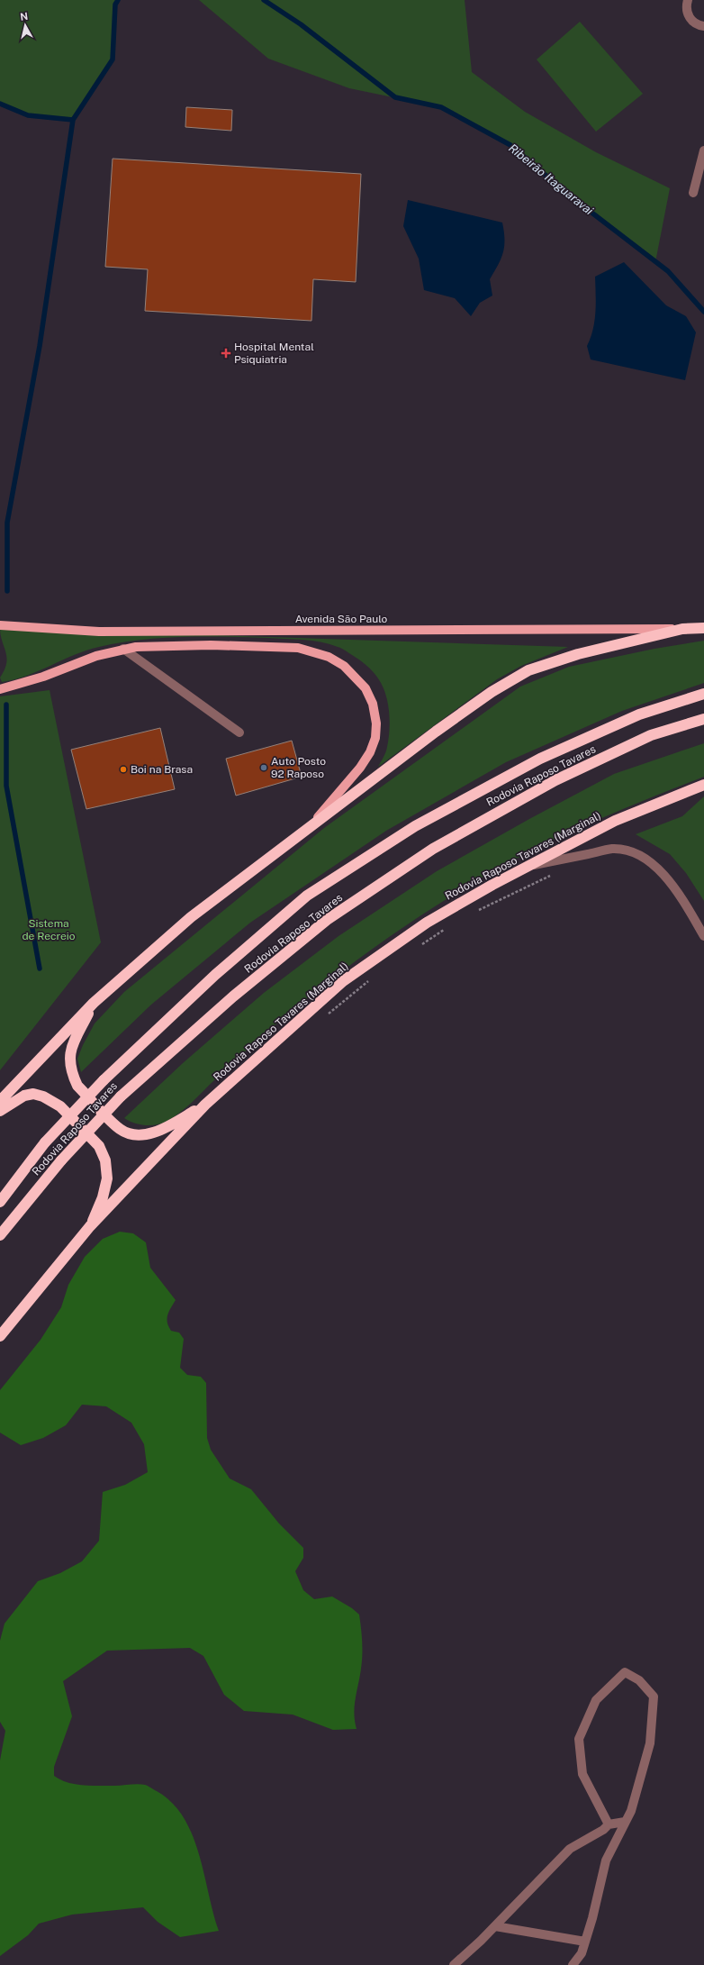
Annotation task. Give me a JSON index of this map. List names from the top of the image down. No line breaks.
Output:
{"streets":{"highway":["Rodovia Raposo Tavares","Rodovia Raposo Tavares (Marginal)"],"main road":["Avenida São Paulo"]},"water":["Ribeirão Itaguaravai"],"parks":["Sistema de Recreio"],"places":{"health":["Hospital Mental Psiquiatria"],"other":["Auto Posto 92 Raposo","Boi na Brasa"]},"north":"top"}
